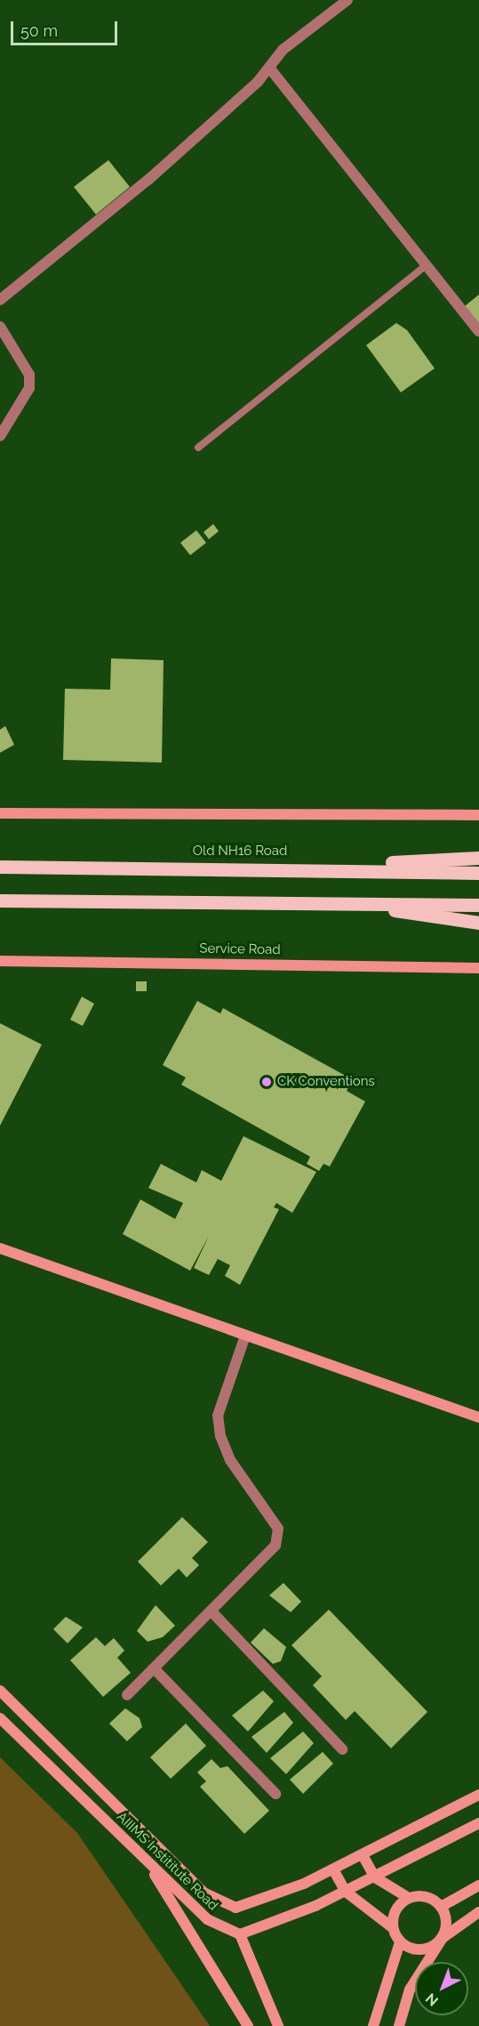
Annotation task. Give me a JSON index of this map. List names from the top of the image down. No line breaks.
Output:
{"streets":{"main road":["Old NH16 Road"],"street":["Service Road","AIIIMS Instititute Road"]},"places":["CK Conventions"],"scale_bar":"50 m","north":"bottom left"}
